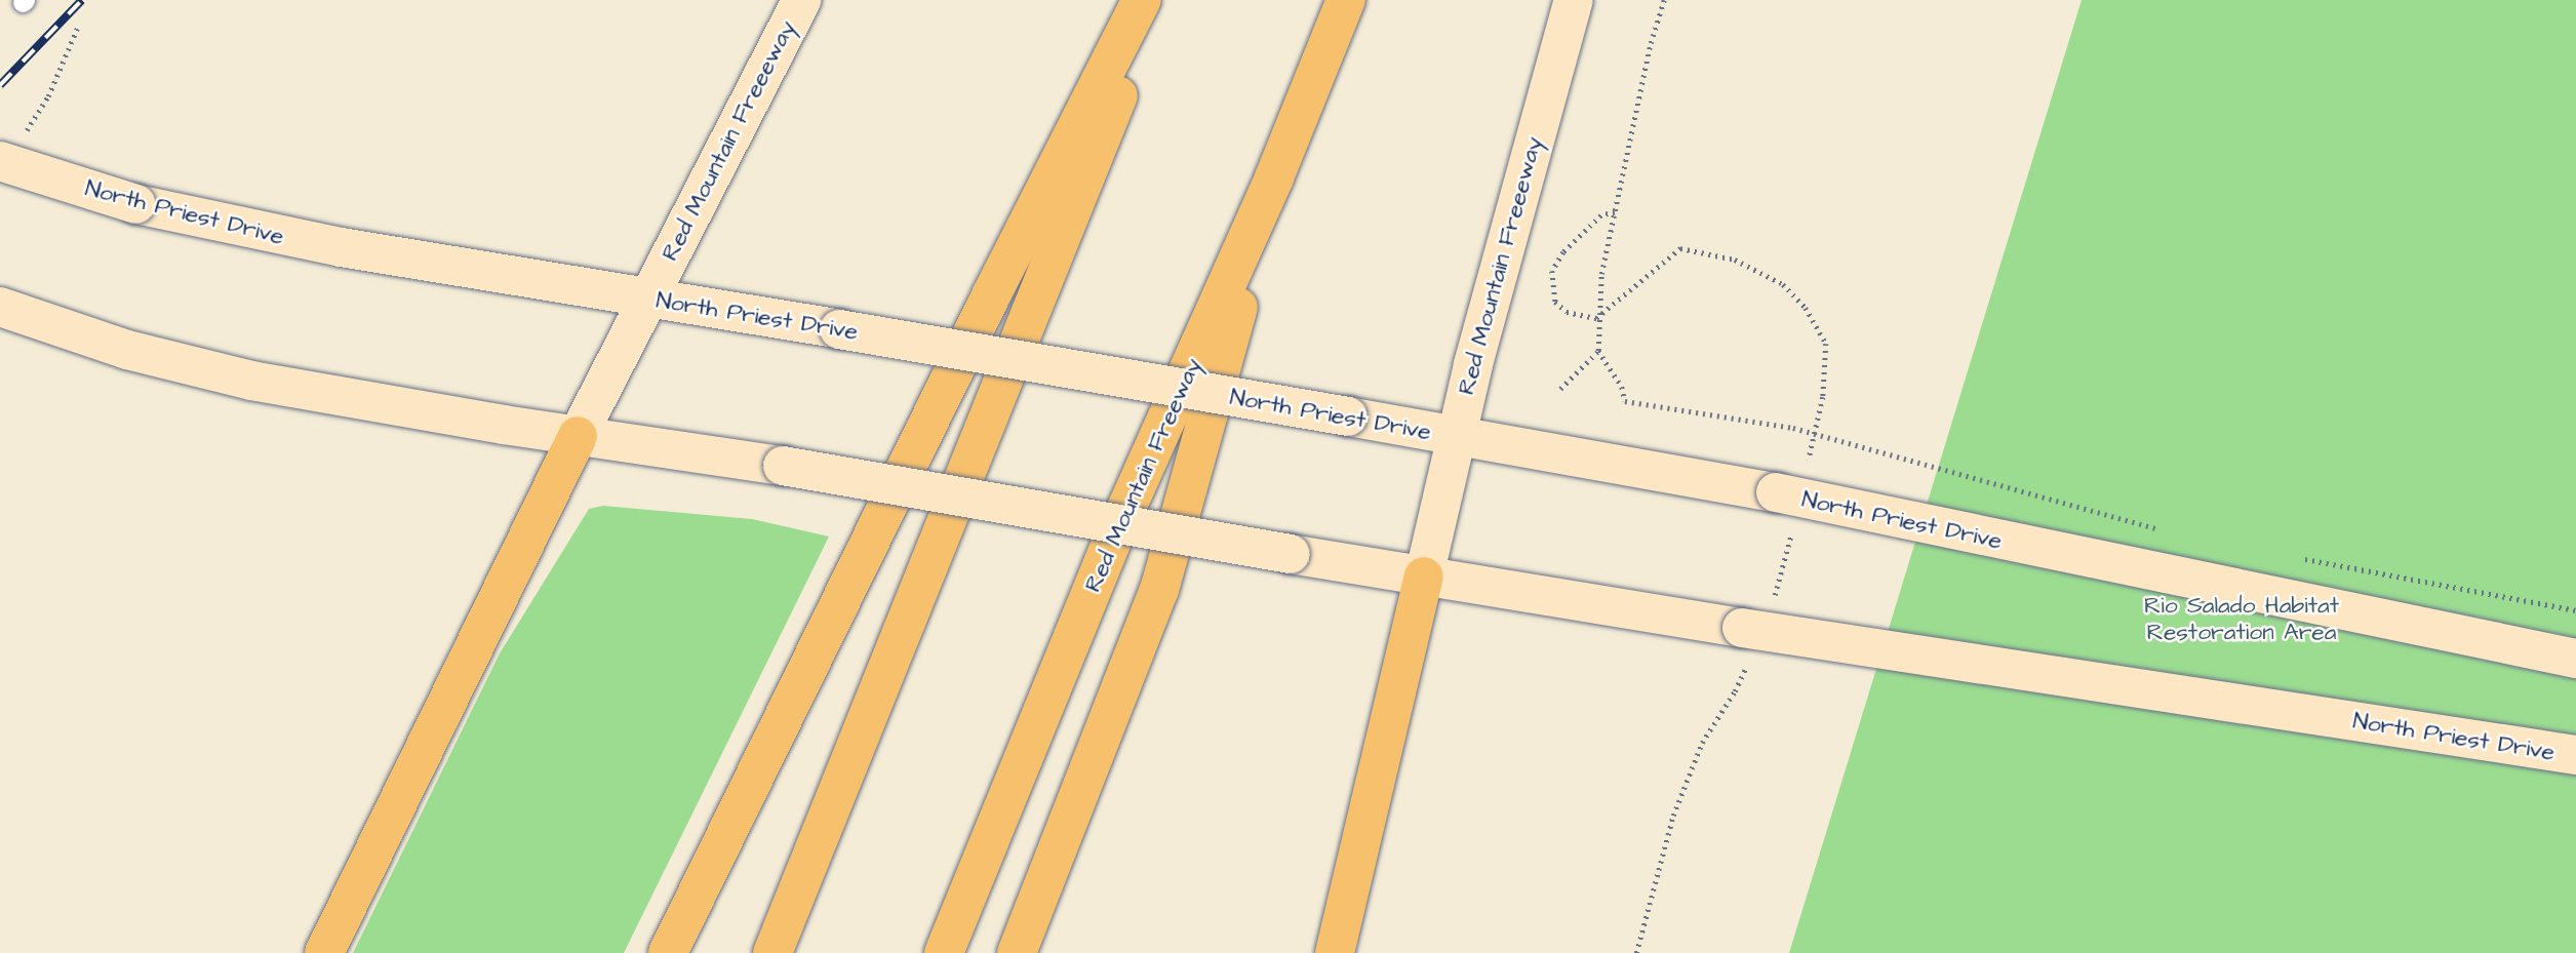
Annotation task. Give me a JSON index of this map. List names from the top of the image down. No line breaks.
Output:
{"streets":{"highway":["Red Mountain Freeway"],"main road":["Red Mountain Freeeway","North Priest Drive"]},"crossings":[["Red Mountain Freeeway","North Priest Drive"]],"parks":["Rio Salado Habitat Restoration Area"]}
